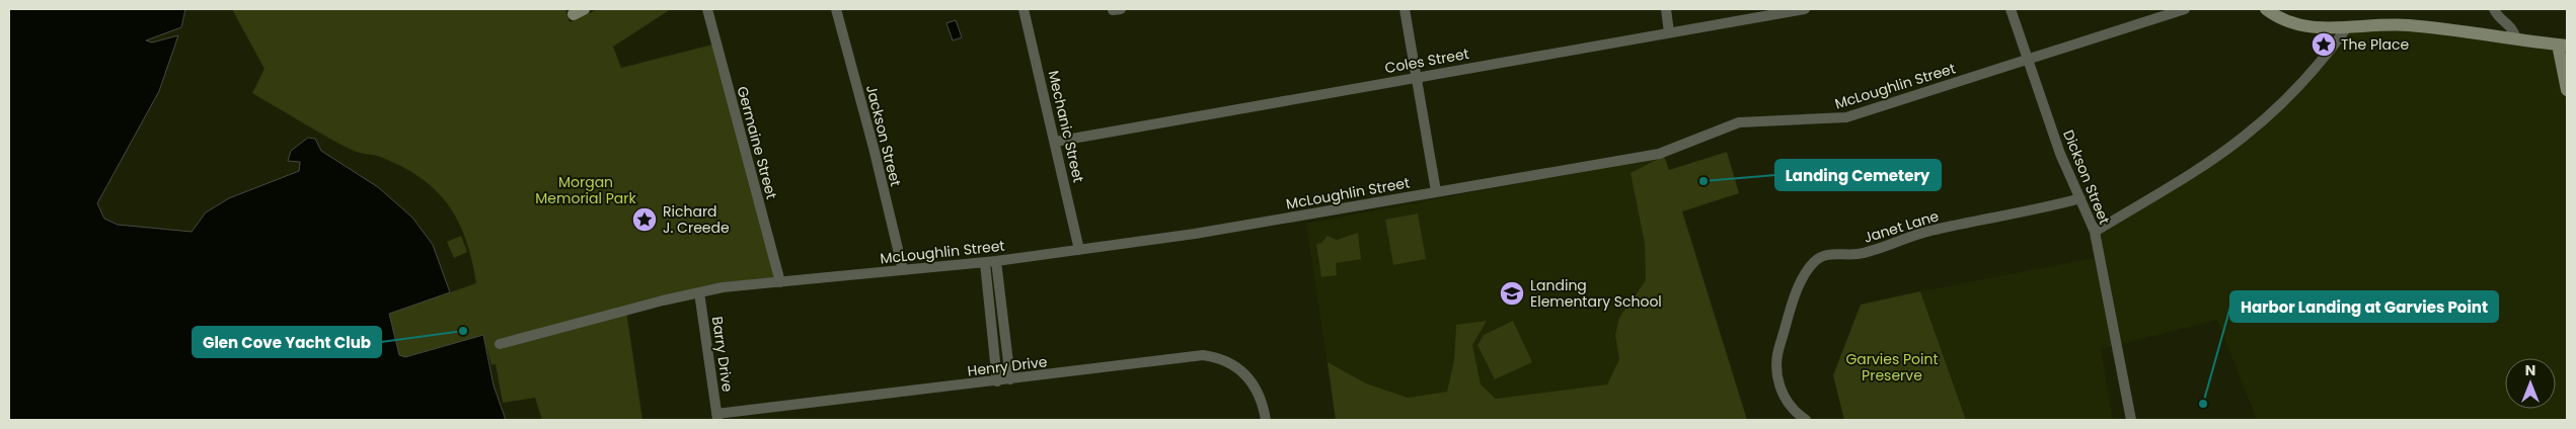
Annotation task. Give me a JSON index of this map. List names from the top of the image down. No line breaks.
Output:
{"streets":{"street":["Coles Street","McLoughlin Street","Mechanic Street","Jackson Street","Germaine Street","Dickson Street","Janet Lane","Barry Drive","Henry Drive"]},"crossings":[["Coles Street","Mechanic Street"],["McLoughlin Street","Mechanic Street"],["McLoughlin Street","Jackson Street"],["McLoughlin Street","Germaine Street"],["McLoughlin Street","Dickson Street"],["McLoughlin Street","Barry Drive"],["Dickson Street","Janet Lane"],["Barry Drive","Henry Drive"]],"parks":["Morgan Memorial Park","Garvies Point Preserve"],"places":{"place":["The Place","Richard J. Creede"],"other":["Landing Cemetery","Glen Cove Yacht Club","Harbor Landing at Garvies Point"],"school or university":["Landing Elementary School"]},"north":"top"}
